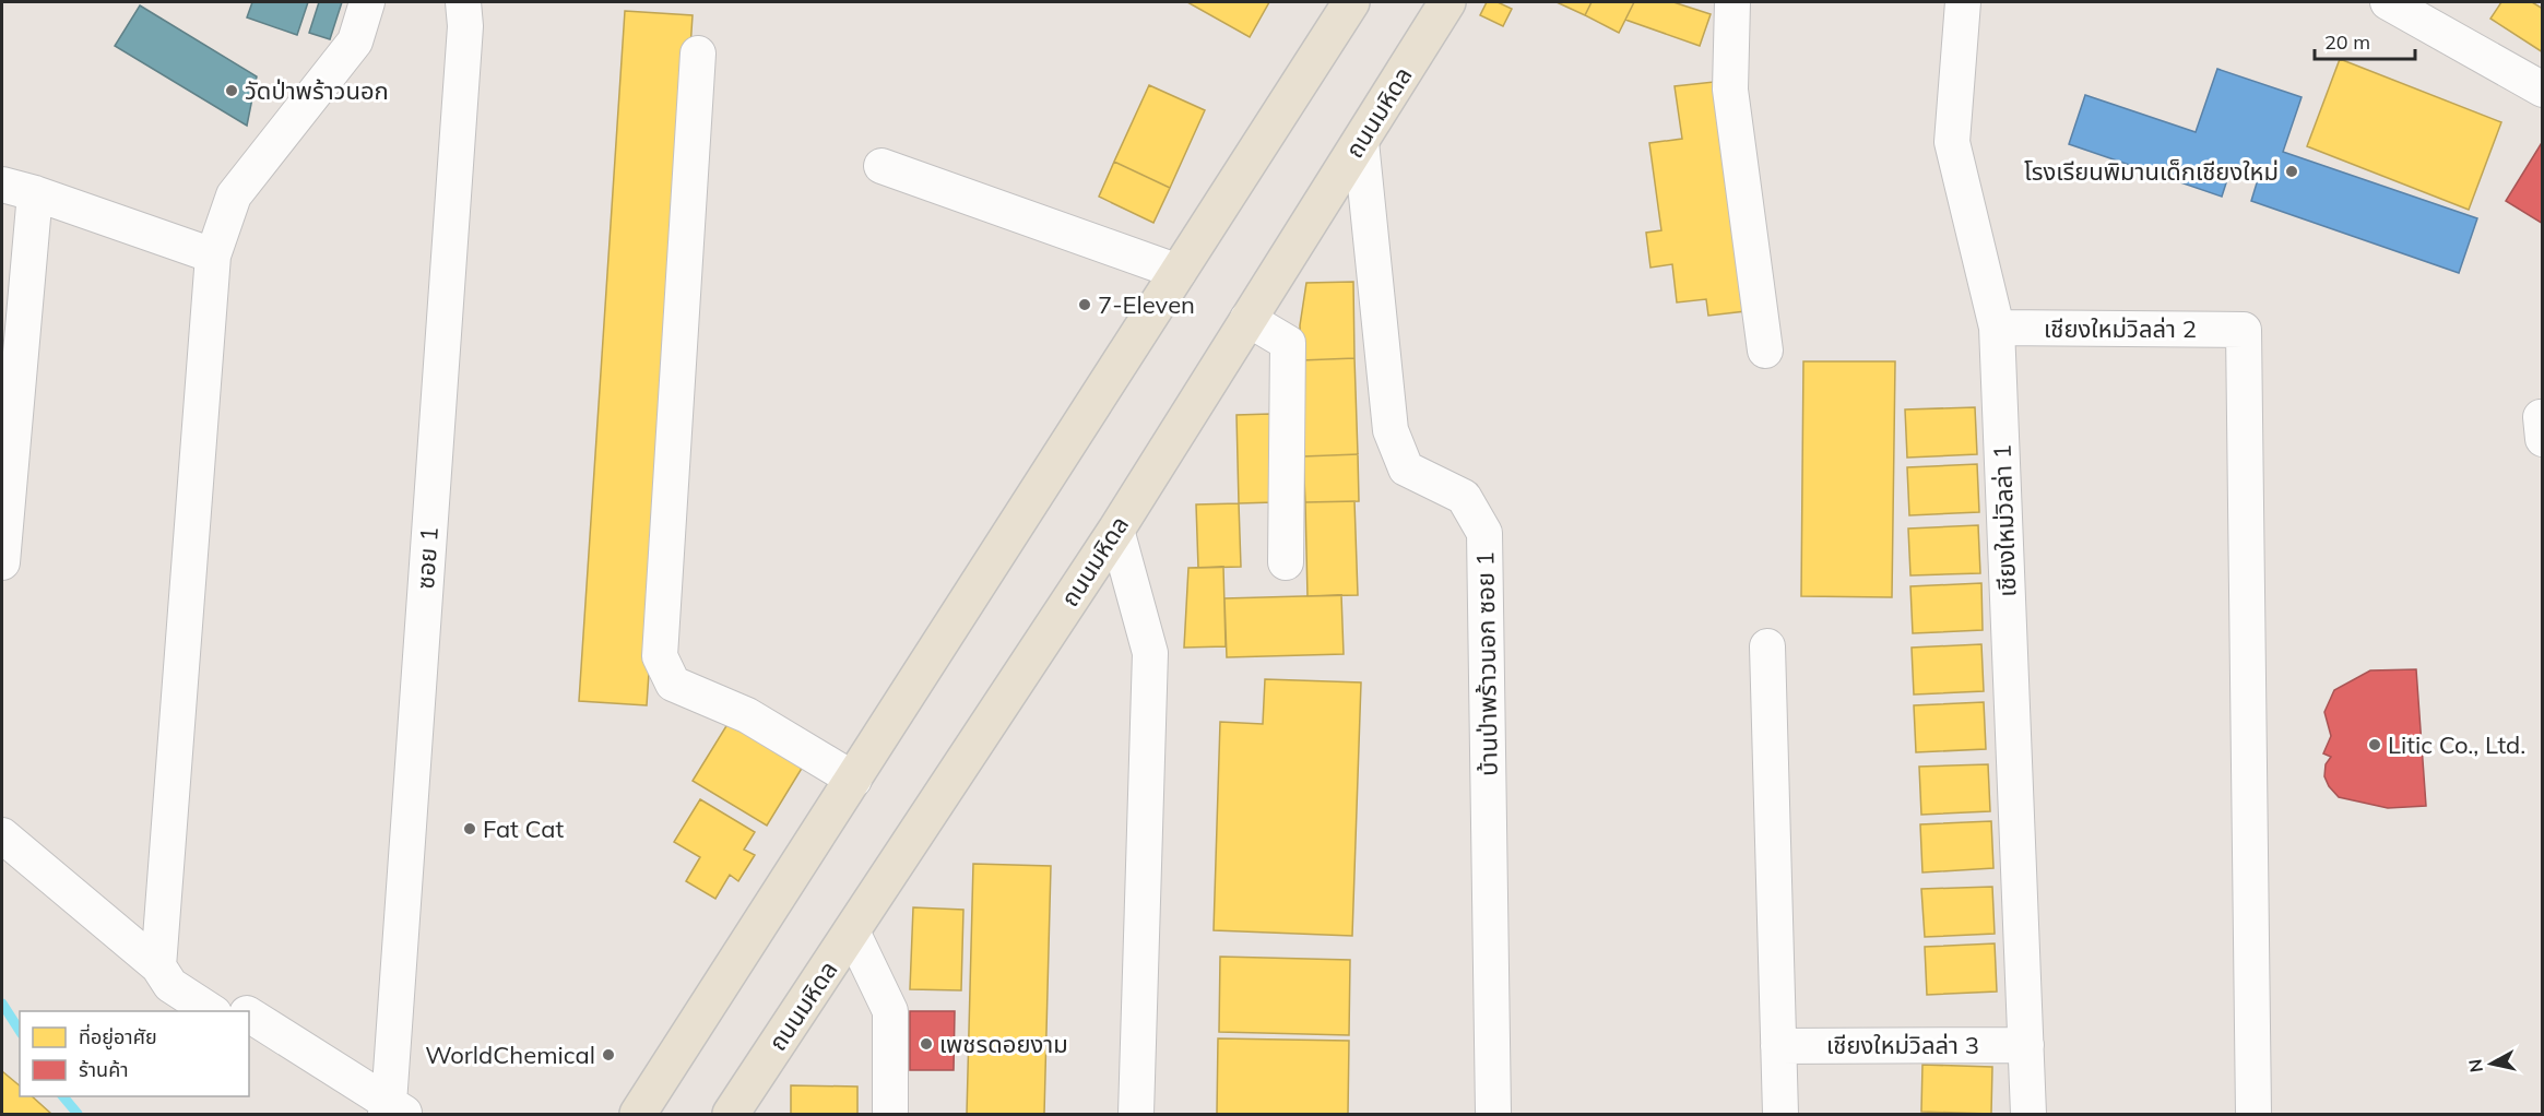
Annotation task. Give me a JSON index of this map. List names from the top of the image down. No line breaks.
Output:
{"streets":{"main road":["ถนนมหิดล"],"street":["เชียงใหม่วิลล่า 2","เชียงใหม่วิลล่า 1","ซอย 1","บ้านป่าพร้าวนอก ซอย 1","เชียงใหม่วิลล่า 3"]},"crossings":[["ถนนมหิดล","บ้านป่าพร้าวนอก ซอย 1"],["เชียงใหม่วิลล่า 2","เชียงใหม่วิลล่า 1"],["เชียงใหม่วิลล่า 1","เชียงใหม่วิลล่า 3"]],"places":["วัดป่าพร้าวนอก","โรงเรียนพิมานเด็กเชียงใหม่","7-Eleven","Litic Co., Ltd.","Fat Cat","เพชรดอยงาม","WorldChemical"],"legend":["ที่อยู่อาศัย","ร้านค้า"],"scale_bar":"20 m","north":"left"}
